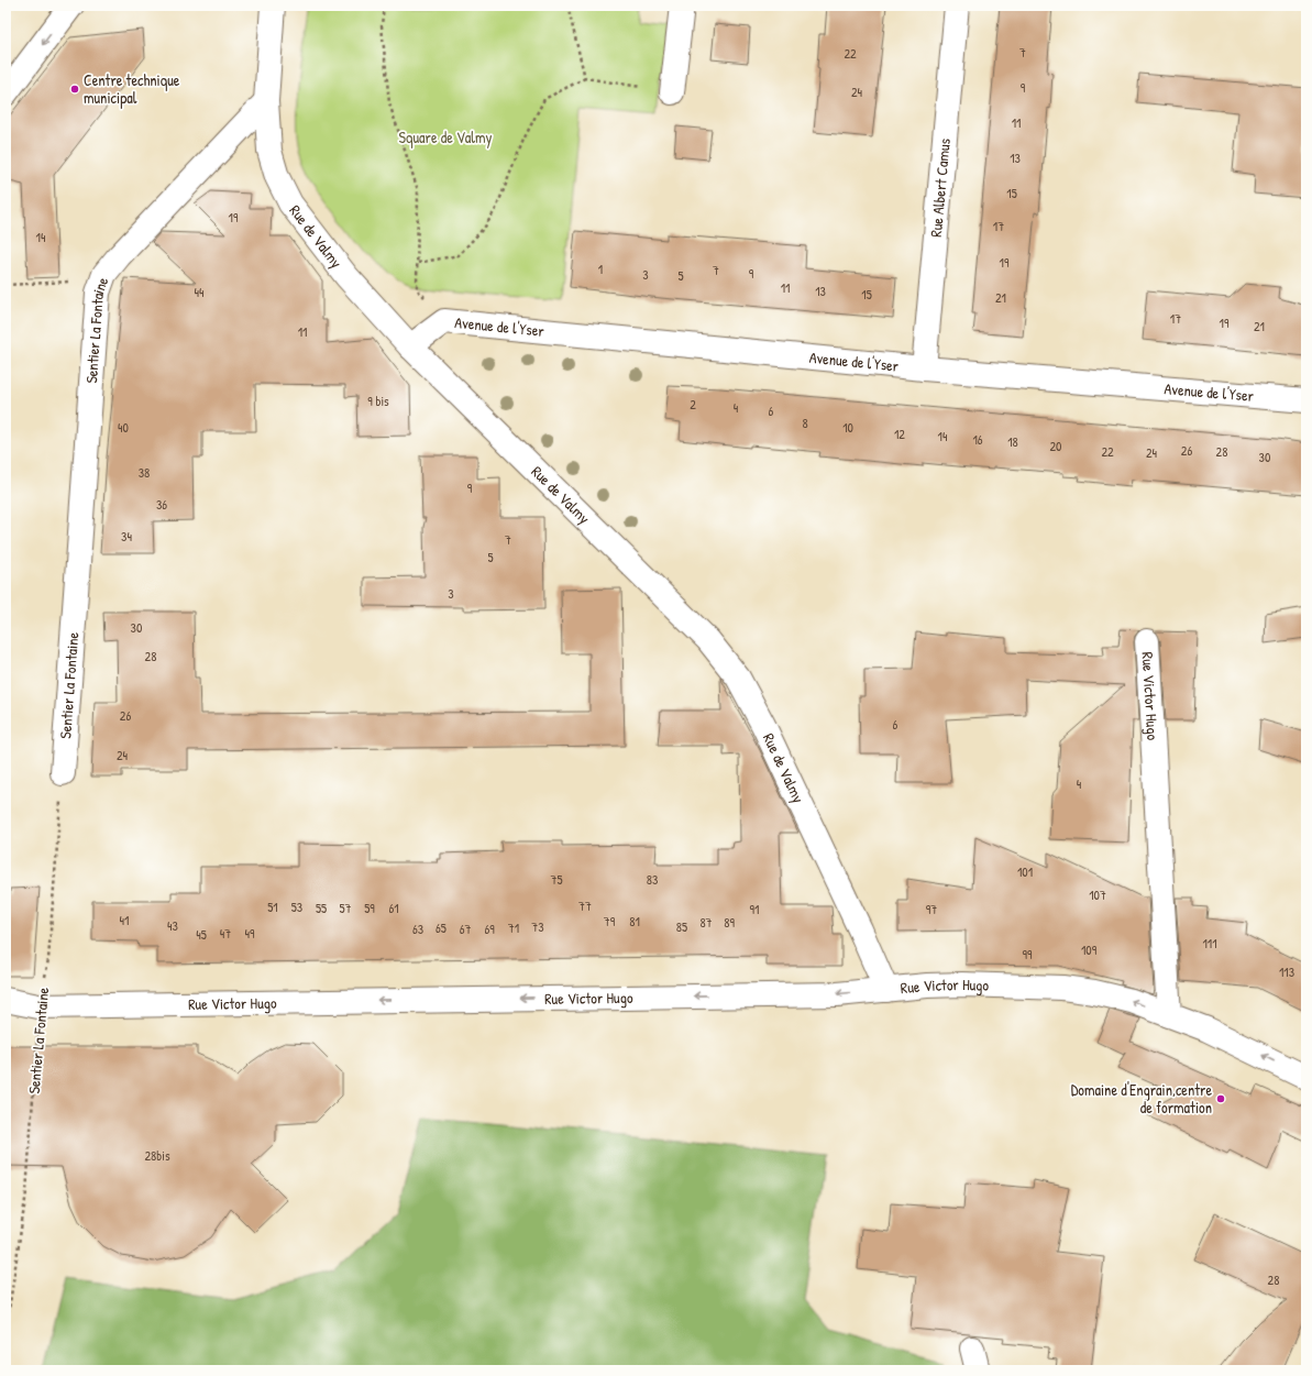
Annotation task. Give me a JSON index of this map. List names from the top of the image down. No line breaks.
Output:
{"streets":{"street":["Rue Albert Camus","Rue de Valmy","Avenue de l'Yser","Sentier La Fontaine","Rue Victor Hugo"]},"crossings":[["Rue Albert Camus","Avenue de l'Yser"],["Rue de Valmy","Avenue de l'Yser"],["Rue de Valmy","Sentier La Fontaine"],["Rue de Valmy","Rue Victor Hugo"],["Sentier La Fontaine","Rue Victor Hugo"]],"one_way":["Rue Victor Hugo"],"parks":["Square de Valmy"],"places":["Centre technique municipal","Domaine d'Engrain,centre de formation"],"house_numbers":["7","22","9","24","11","13","15","19","17","14","19","1","7","9","3","5","11","13","44","15","21","17","19","21","11","9 bis","2","4","6","8","40","10","12","14","16","18","20","26","22","28","24","30","38","9","36","34","7","5","3","30","28","26","6","24","4","101","75","83","107","77","51","53","55","57","59","61","91","97","41","79","81","87","89","43","73","85","65","71","63","67","69","47","49","45","111","109","99","113","28bis","28"]}
